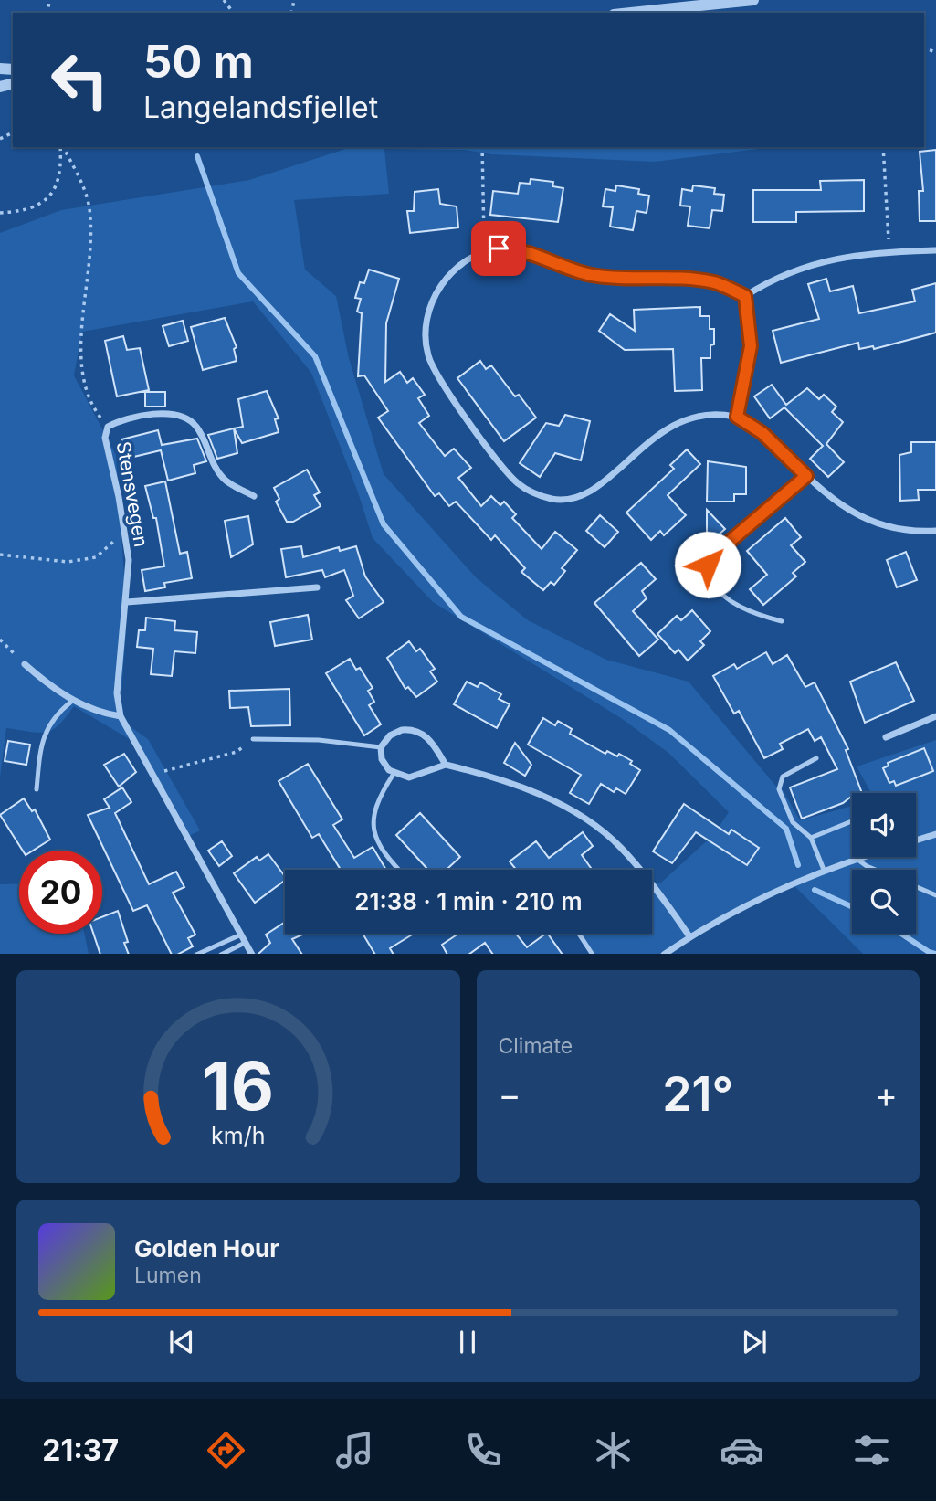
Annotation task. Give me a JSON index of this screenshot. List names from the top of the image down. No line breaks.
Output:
{"streets":{"street":["Stensvegen"]},"page":{"turn":["50 m","Langelandsfjellet"],"limit":"20","trip":"21:38 · 1 min · 210 m","tile":"Climate","heat":["−","21°","+"],"song":["Golden Hour","Lumen"],"tabs":"21:37","gauge":["16","km/h"]}}
